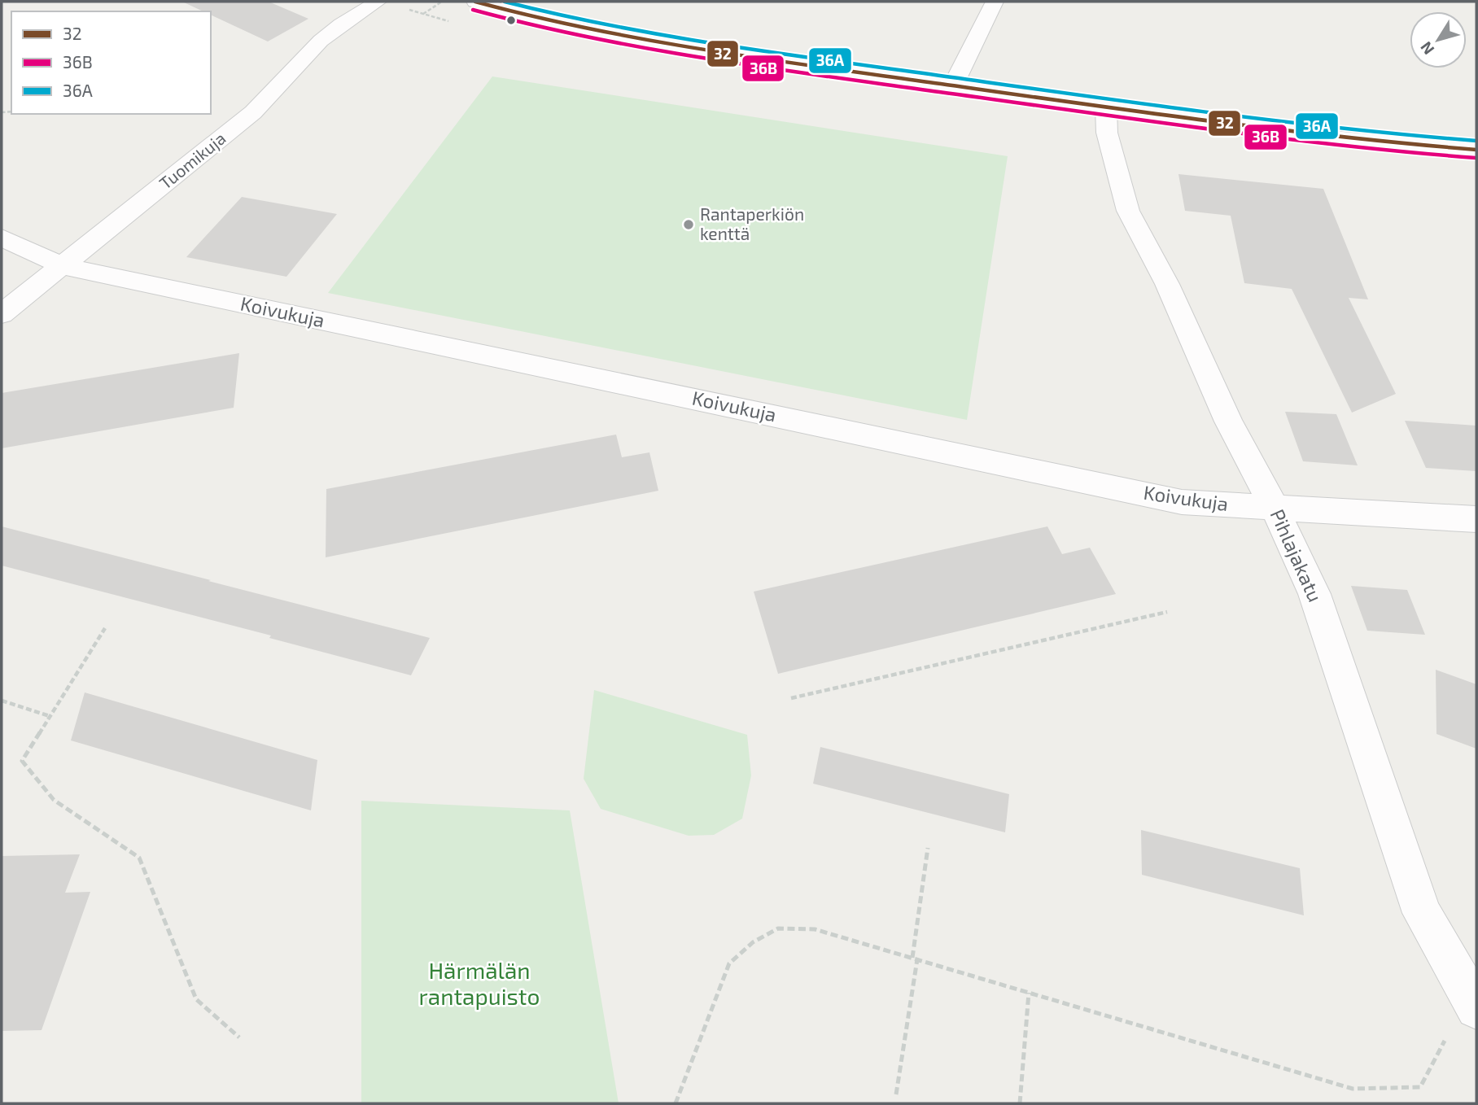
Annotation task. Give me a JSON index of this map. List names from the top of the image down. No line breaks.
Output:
{"streets":{"street":["Tuomikuja","Koivukuja","Pihlajakatu"]},"crossings":[["Tuomikuja","Koivukuja"],["Koivukuja","Pihlajakatu"]],"parks":["Härmälän rantapuisto"],"places":["Rantaperkiön kenttä"],"lines":["transit line 32","transit line 36A","transit line 36B"],"legend":["32","36B","36A"],"north":"bottom left"}
